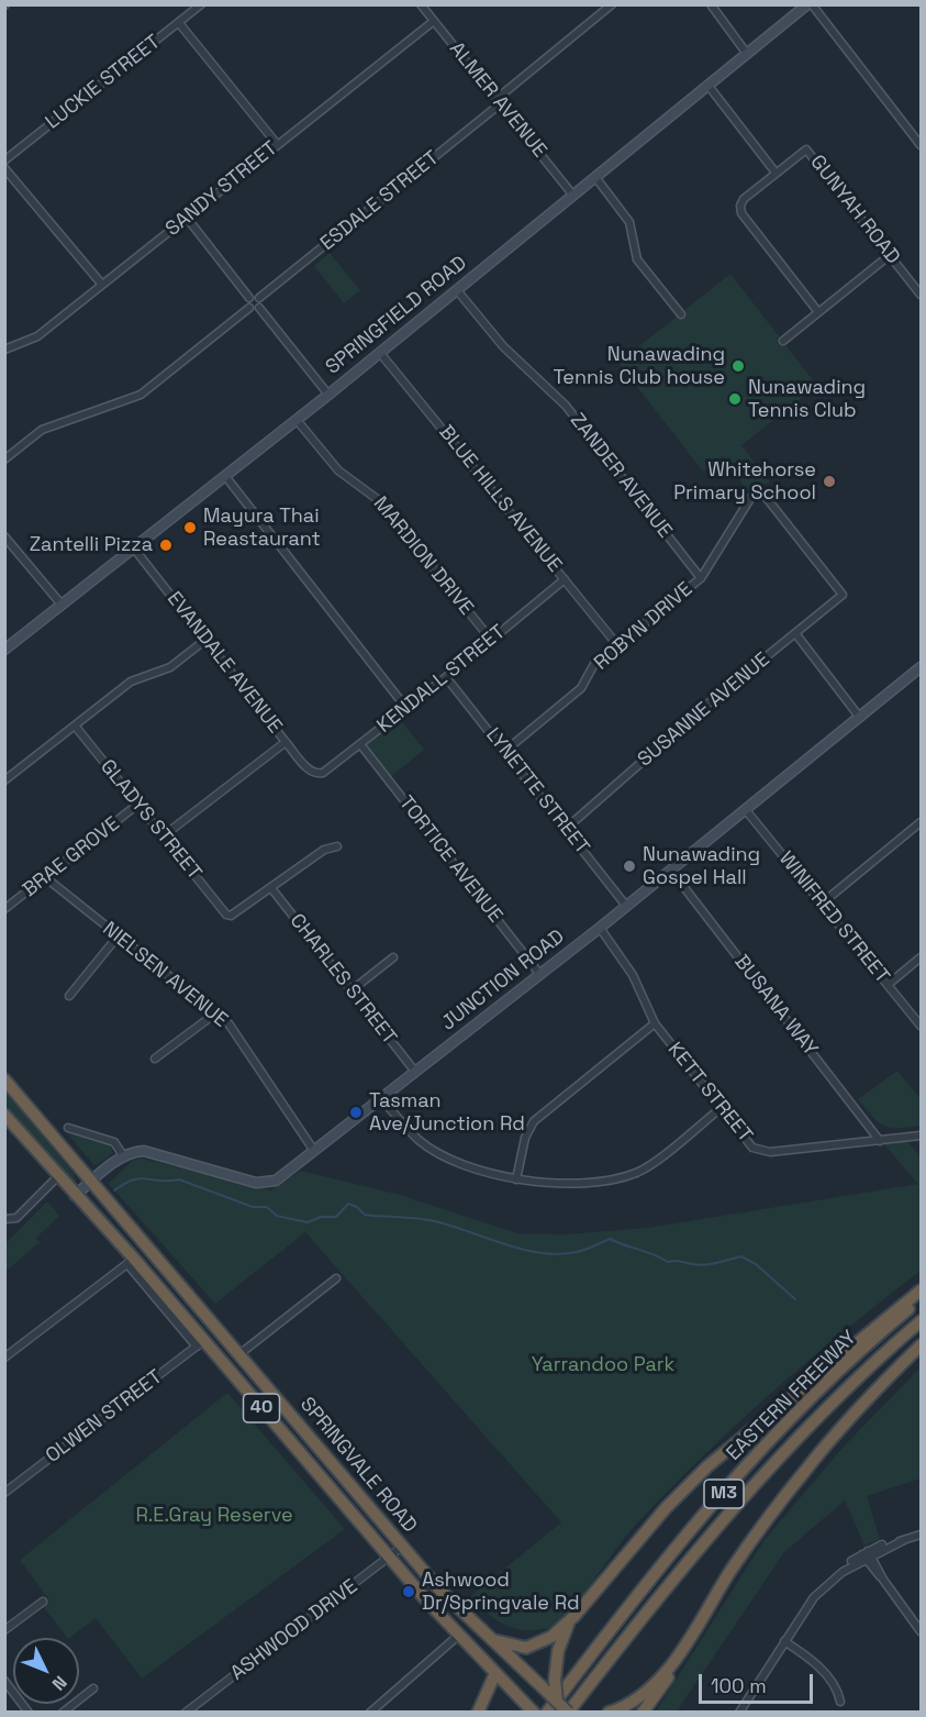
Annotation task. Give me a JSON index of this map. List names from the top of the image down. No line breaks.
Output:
{"streets":{"highway":["EASTERN FREEWAY","40","SPRINGVALE ROAD","M3"],"street":["LUCKIE STREET","ALMER AVENUE","SANDY STREET","ESDALE STREET","GUNYAH ROAD","SPRINGFIELD ROAD","ZANDER AVENUE","BLUE HILLS AVENUE","MARDION DRIVE","ROBYN DRIVE","EVANDALE AVENUE","KENDALL STREET","SUSANNE AVENUE","LYNETTE STREET","GLADYS STREET","BRAE GROVE","TORTICE AVENUE","WINIFRED STREET","NIELSEN AVENUE","CHARLES STREET","JUNCTION ROAD","BUSANA WAY","KETT STREET","OLWEN STREET","ASHWOOD DRIVE"]},"crossings":[["ALMER AVENUE","SANDY STREET"],["ALMER AVENUE","ESDALE STREET"],["ALMER AVENUE","SPRINGFIELD ROAD"],["SPRINGFIELD ROAD","ZANDER AVENUE"],["SPRINGFIELD ROAD","BLUE HILLS AVENUE"],["SPRINGFIELD ROAD","MARDION DRIVE"],["SPRINGFIELD ROAD","EVANDALE AVENUE"],["ZANDER AVENUE","ROBYN DRIVE"],["BLUE HILLS AVENUE","ROBYN DRIVE"],["BLUE HILLS AVENUE","KENDALL STREET"],["MARDION DRIVE","KENDALL STREET"],["ROBYN DRIVE","SUSANNE AVENUE"],["ROBYN DRIVE","LYNETTE STREET"],["EVANDALE AVENUE","KENDALL STREET"],["KENDALL STREET","LYNETTE STREET"],["KENDALL STREET","TORTICE AVENUE"],["SUSANNE AVENUE","LYNETTE STREET"],["LYNETTE STREET","JUNCTION ROAD"],["GLADYS STREET","BRAE GROVE"],["GLADYS STREET","CHARLES STREET"],["BRAE GROVE","NIELSEN AVENUE"],["TORTICE AVENUE","JUNCTION ROAD"],["WINIFRED STREET","JUNCTION ROAD"],["NIELSEN AVENUE","JUNCTION ROAD"],["CHARLES STREET","JUNCTION ROAD"],["JUNCTION ROAD","BUSANA WAY"],["JUNCTION ROAD","KETT STREET"],["BUSANA WAY","KETT STREET"],["EASTERN FREEWAY","SPRINGVALE ROAD"],["OLWEN STREET","SPRINGVALE ROAD"],["SPRINGVALE ROAD","ASHWOOD DRIVE"]],"parks":["Yarrandoo Park","R.E.Gray Reserve"],"places":["Nunawading Tennis Club house","Nunawading Tennis Club","Whitehorse Primary School","Mayura Thai Reastaurant","Zantelli Pizza","Nunawading Gospel Hall","Tasman Ave/Junction Rd","Ashwood Dr/Springvale Rd"],"scale_bar":"100 m","north":"bottom right"}
